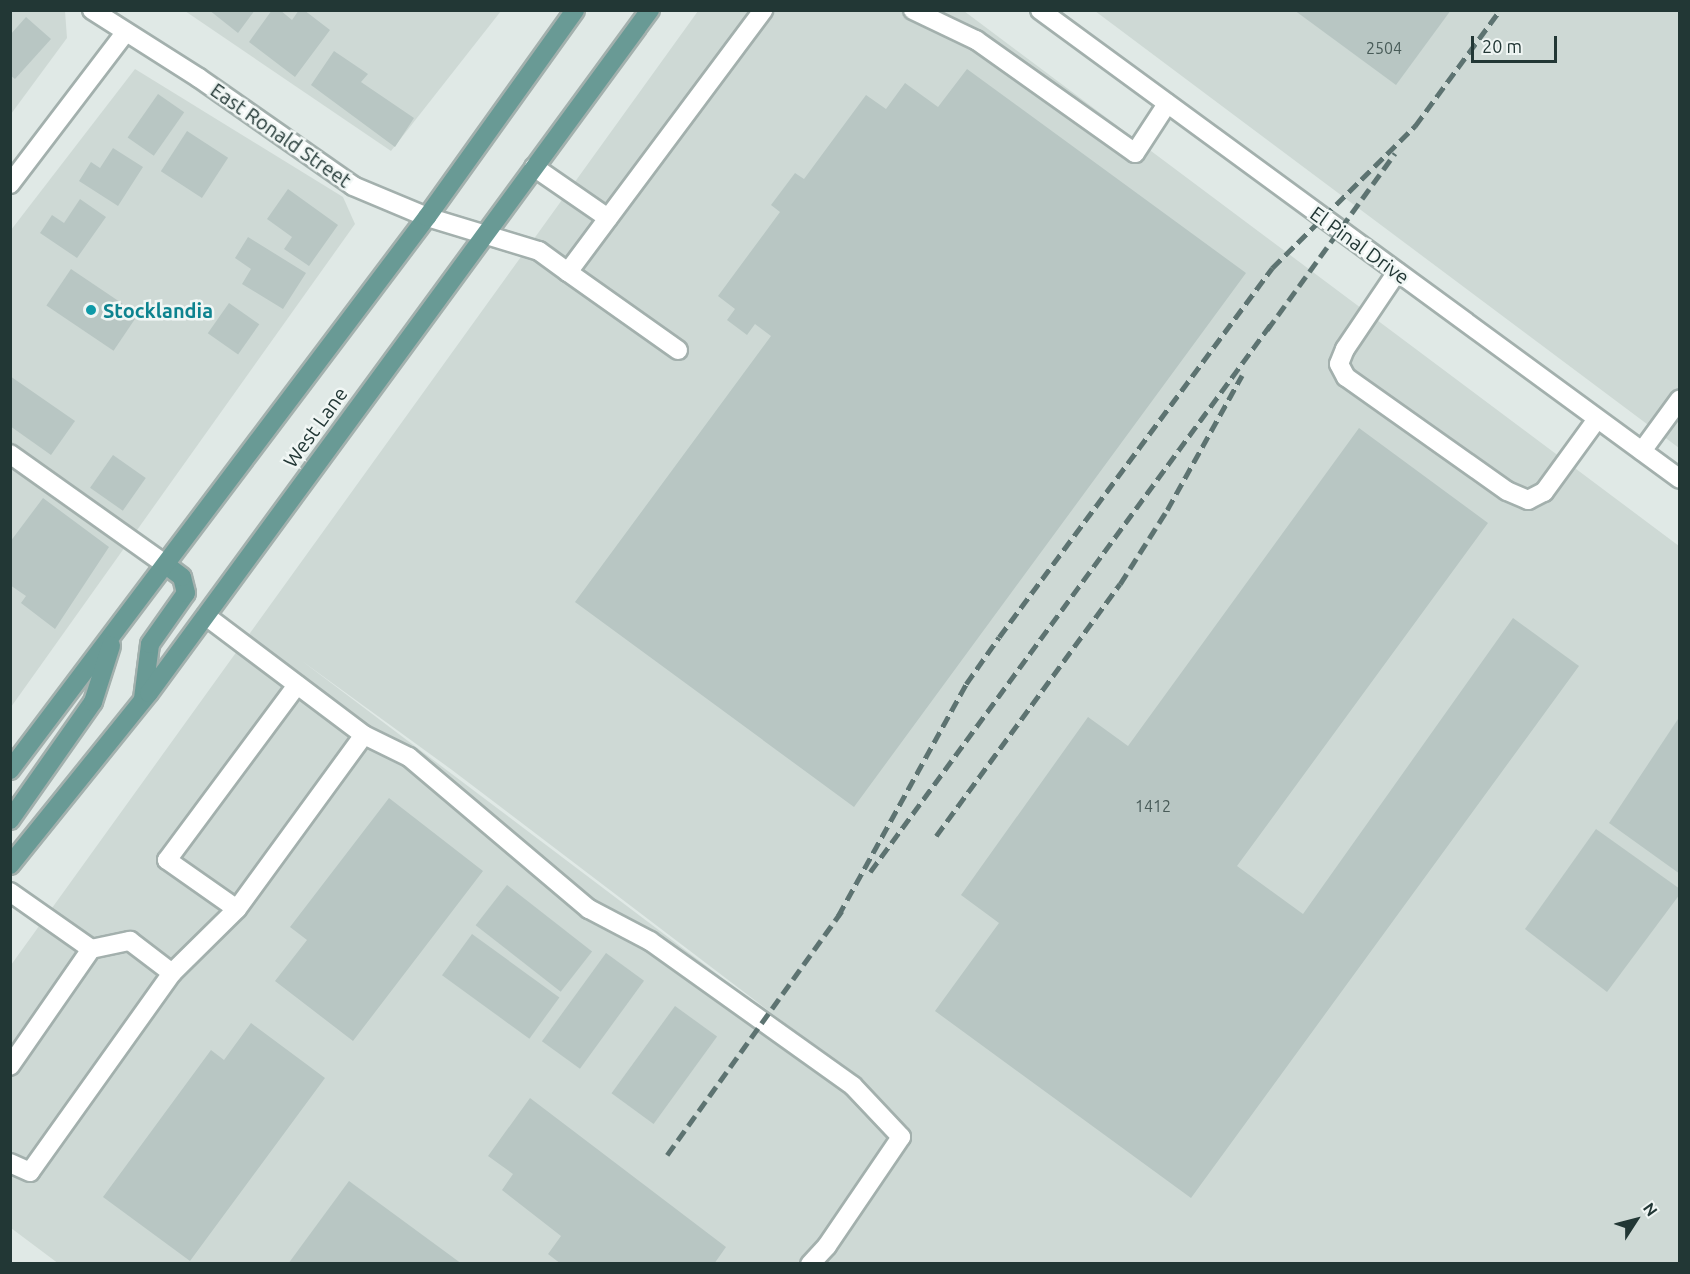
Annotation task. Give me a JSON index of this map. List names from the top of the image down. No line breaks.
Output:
{"streets":{"main road":["West Lane"],"street":["East Ronald Street","El Pinal Drive"]},"crossings":[["East Ronald Street","West Lane"]],"places":["Stocklandia"],"house_numbers":["2504","1412"],"scale_bar":"20 m","north":"top right"}
